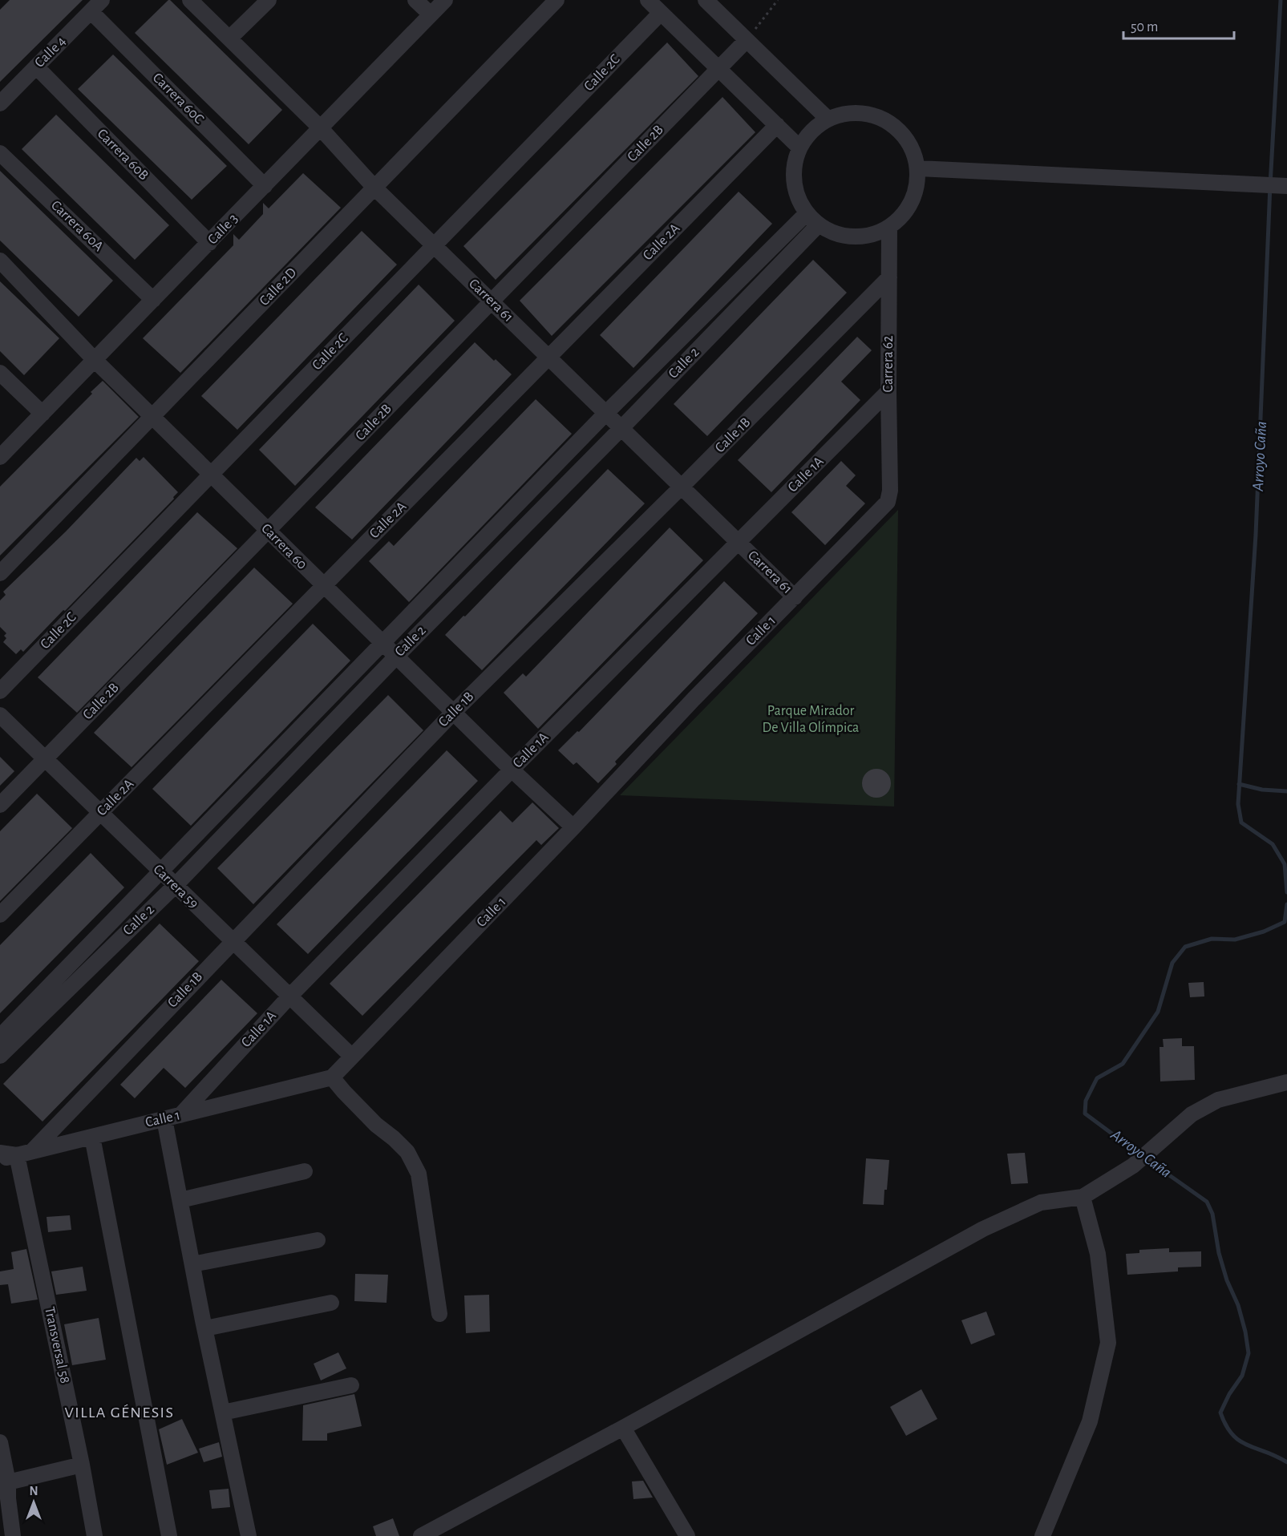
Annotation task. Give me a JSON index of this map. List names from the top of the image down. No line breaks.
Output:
{"streets":{"street":["Calle 4","Calle 2C","Carrera 60C","Calle 2B","Carrera 60B","Carrera 60A","Calle 3","Calle 2A","Calle 2D","Carrera 61","Calle 2","Carrera 62","Calle 1B","Calle 1A","Carrera 60","Calle 1","Carrera 59","Transversal 58"]},"crossings":[["Calle 4","Carrera 60C"],["Calle 4","Carrera 60B"],["Calle 2C","Carrera 61"],["Calle 2C","Carrera 60"],["Carrera 60C","Calle 3"],["Calle 2B","Carrera 61"],["Calle 2B","Carrera 60"],["Calle 2B","Carrera 59"],["Carrera 60B","Calle 3"],["Carrera 60A","Calle 3"],["Calle 3","Carrera 61"],["Calle 3","Carrera 60"],["Calle 2A","Carrera 61"],["Calle 2A","Carrera 60"],["Calle 2A","Carrera 59"],["Calle 2D","Carrera 61"],["Calle 2D","Carrera 60"],["Carrera 61","Calle 2"],["Carrera 61","Calle 1B"],["Carrera 61","Calle 1A"],["Carrera 61","Calle 1"],["Calle 2","Carrera 62"],["Calle 2","Carrera 60"],["Calle 2","Carrera 59"],["Carrera 62","Calle 1B"],["Carrera 62","Calle 1A"],["Carrera 62","Calle 1"],["Calle 1B","Carrera 60"],["Calle 1B","Calle 1"],["Calle 1B","Carrera 59"],["Calle 1B","Transversal 58"],["Calle 1A","Carrera 60"],["Calle 1A","Calle 1"],["Calle 1A","Carrera 59"],["Carrera 60","Calle 1"],["Calle 1","Carrera 59"],["Calle 1","Transversal 58"]],"districts":["VILLA GÉNESIS"],"water":["Arroyo Caña"],"parks":["Parque Mirador De Villa Olímpica"],"scale_bar":"50 m","north":"top"}
